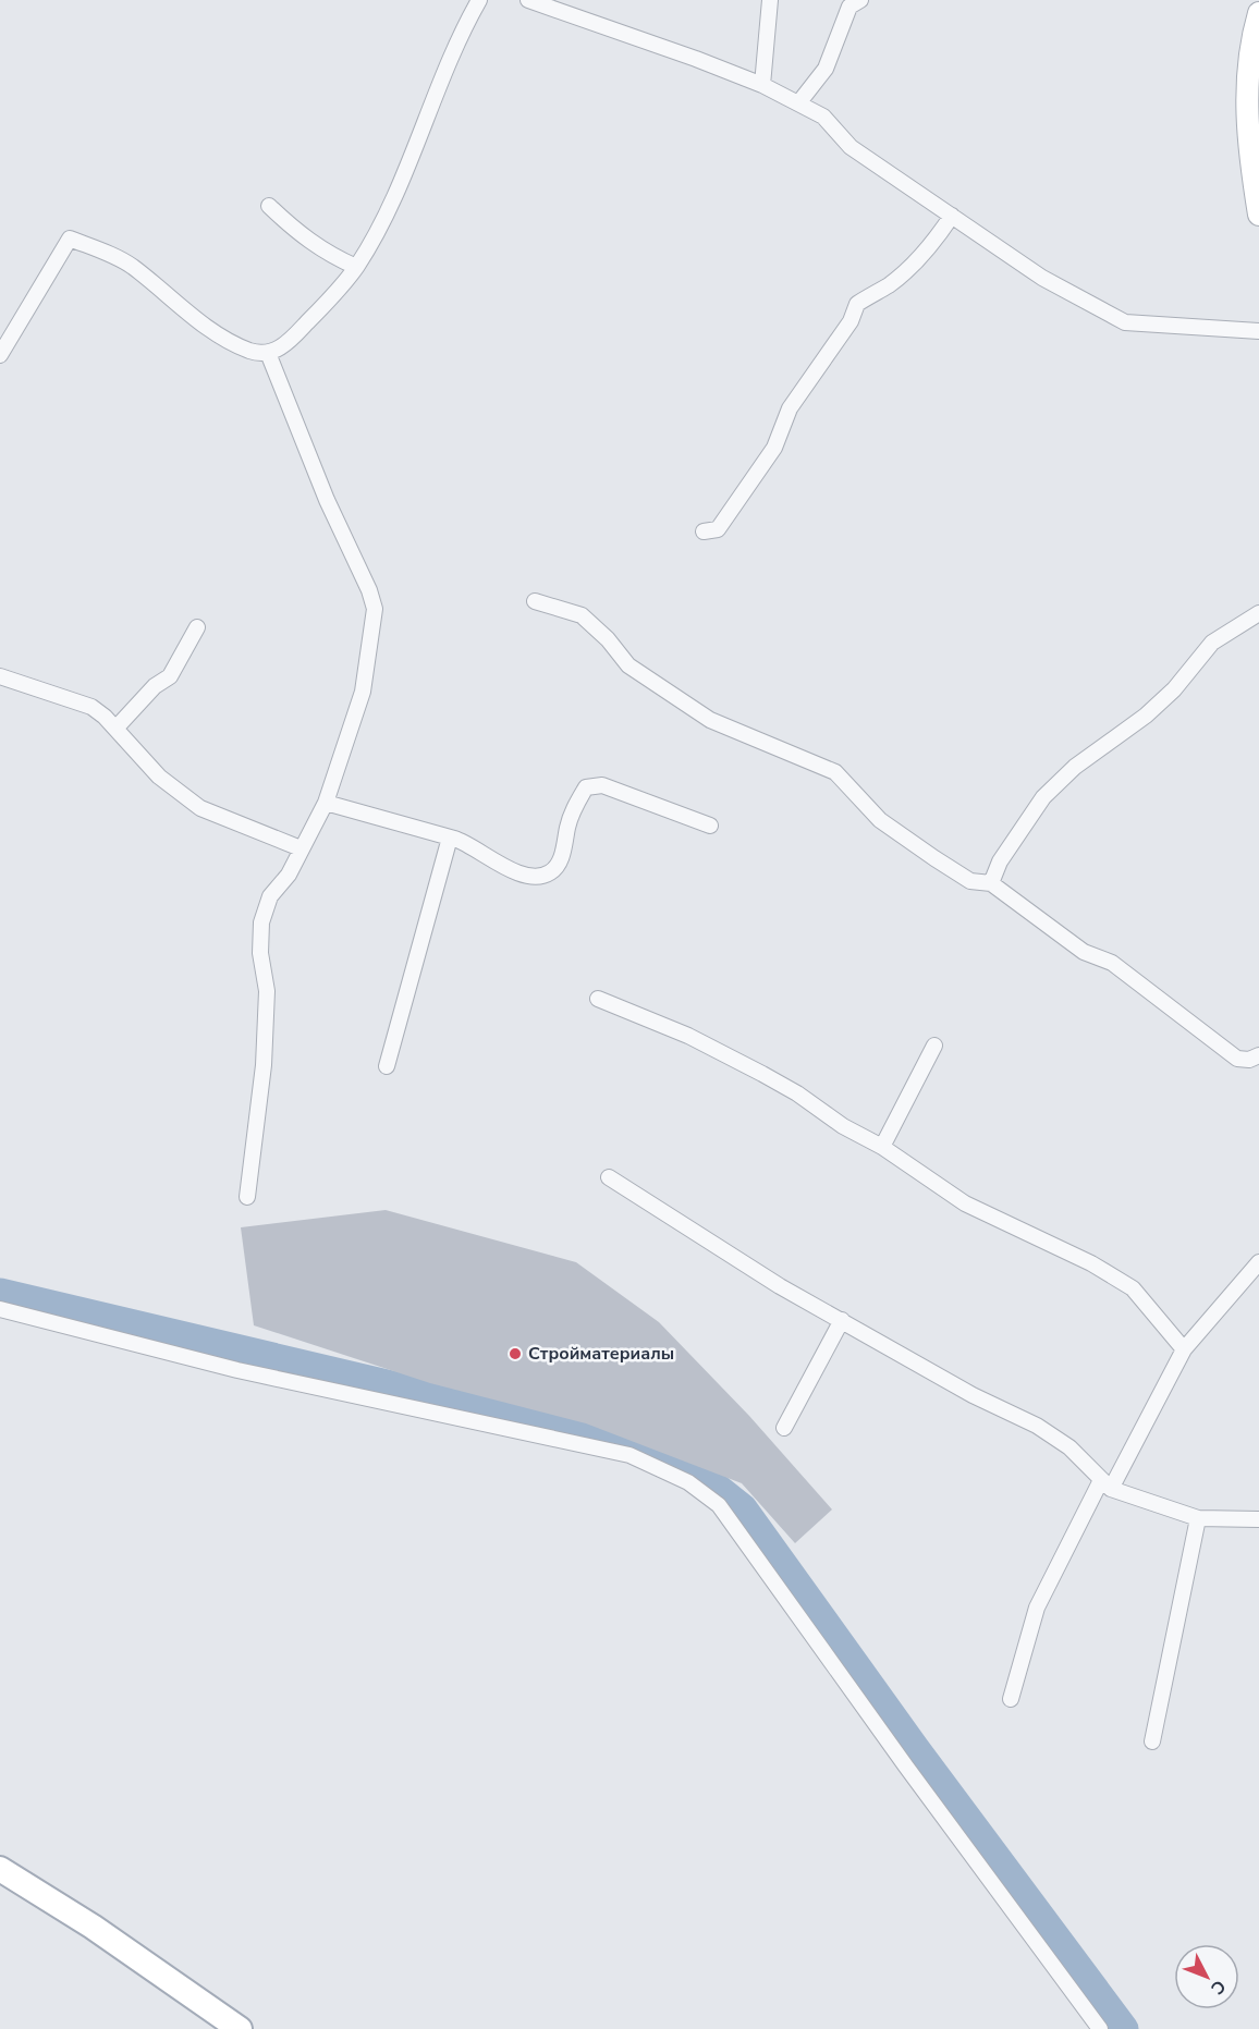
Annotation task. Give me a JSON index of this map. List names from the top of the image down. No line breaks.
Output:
{"places":["Стройматериалы"],"north":"bottom right"}
